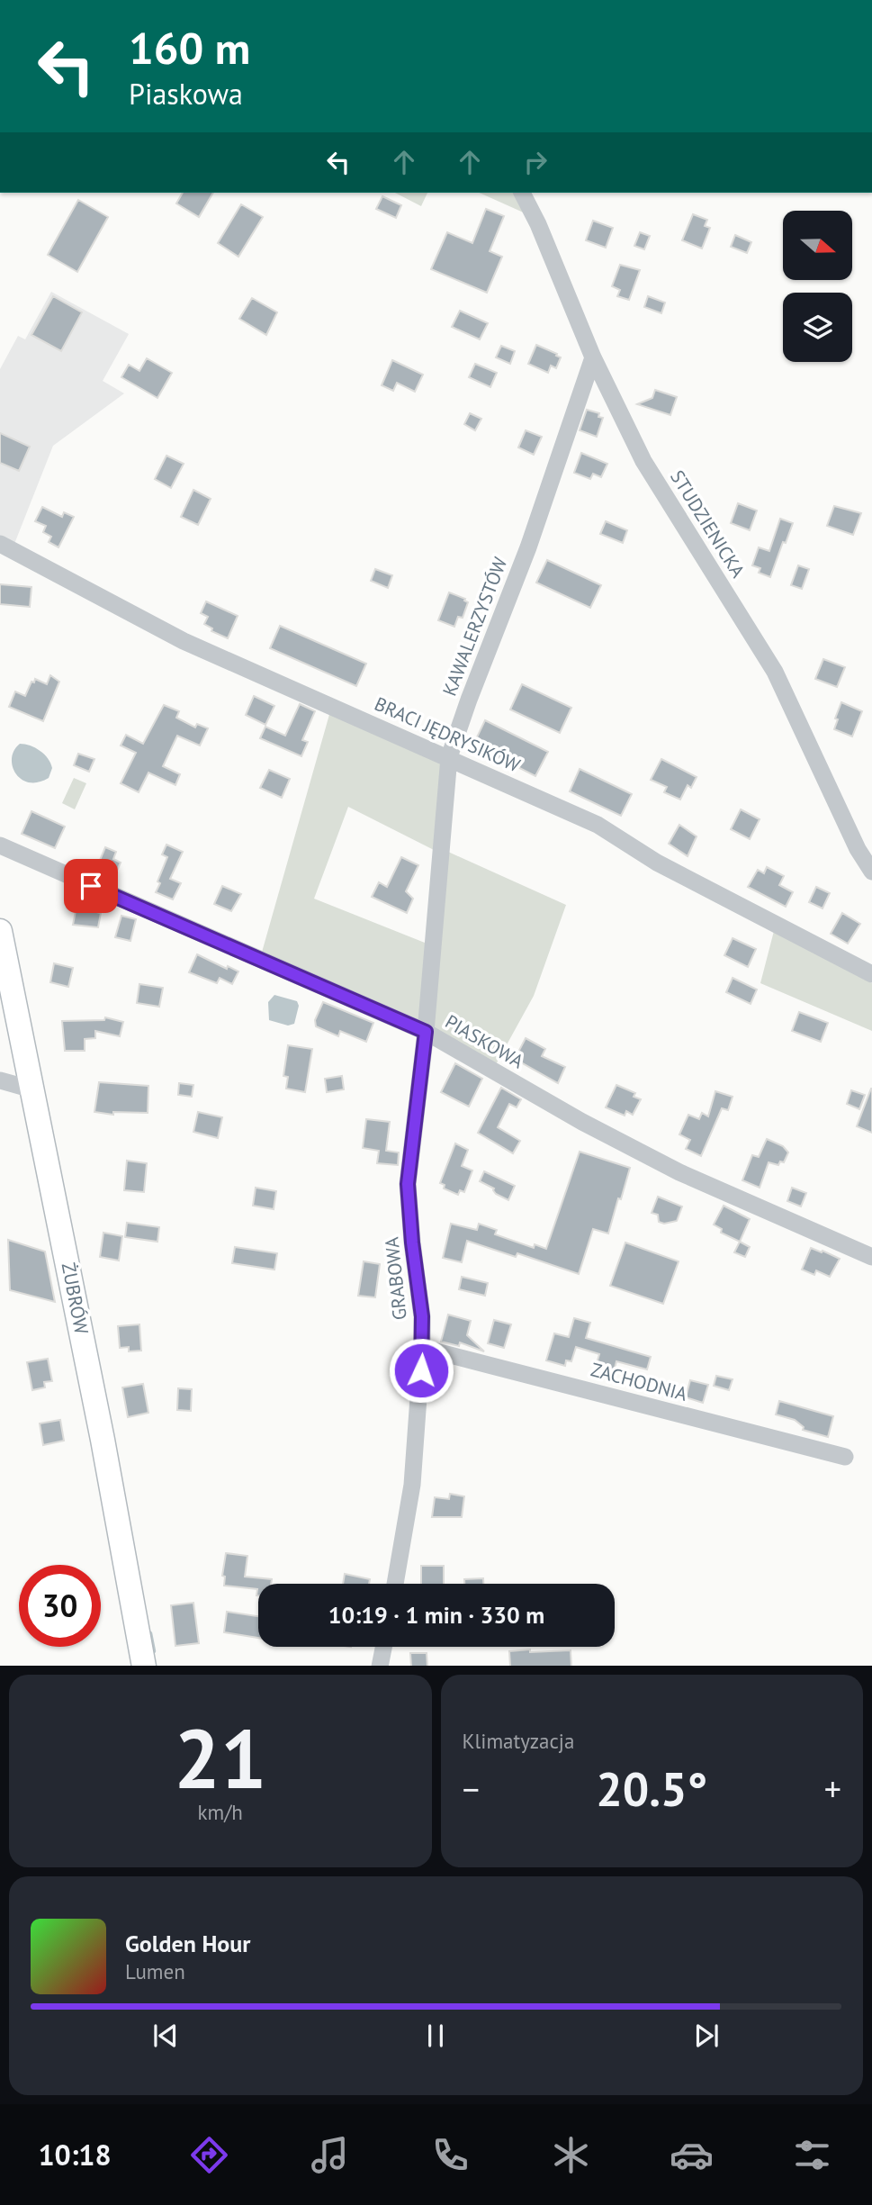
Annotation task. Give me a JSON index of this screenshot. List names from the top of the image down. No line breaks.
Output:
{"streets":{"main road":["ŻUBRÓW"],"street":["STUDZIENICKA","KAWALERZYSTÓW","BRACI JĘDRYSIKÓW","PIASKOWA","GRABOWA","ZACHODNIA"]},"crossings":[["STUDZIENICKA","KAWALERZYSTÓW"],["KAWALERZYSTÓW","BRACI JĘDRYSIKÓW"],["KAWALERZYSTÓW","PIASKOWA"],["KAWALERZYSTÓW","GRABOWA"],["PIASKOWA","GRABOWA"],["GRABOWA","ZACHODNIA"]],"north":"right","page":{"turn":["160 m","Piaskowa"],"limit":"30","trip":"10:19 · 1 min · 330 m","tile":[["21","km/h"],"Klimatyzacja"],"heat":["−","20.5°","+"],"song":["Golden Hour","Lumen"],"tabs":"10:18"}}
